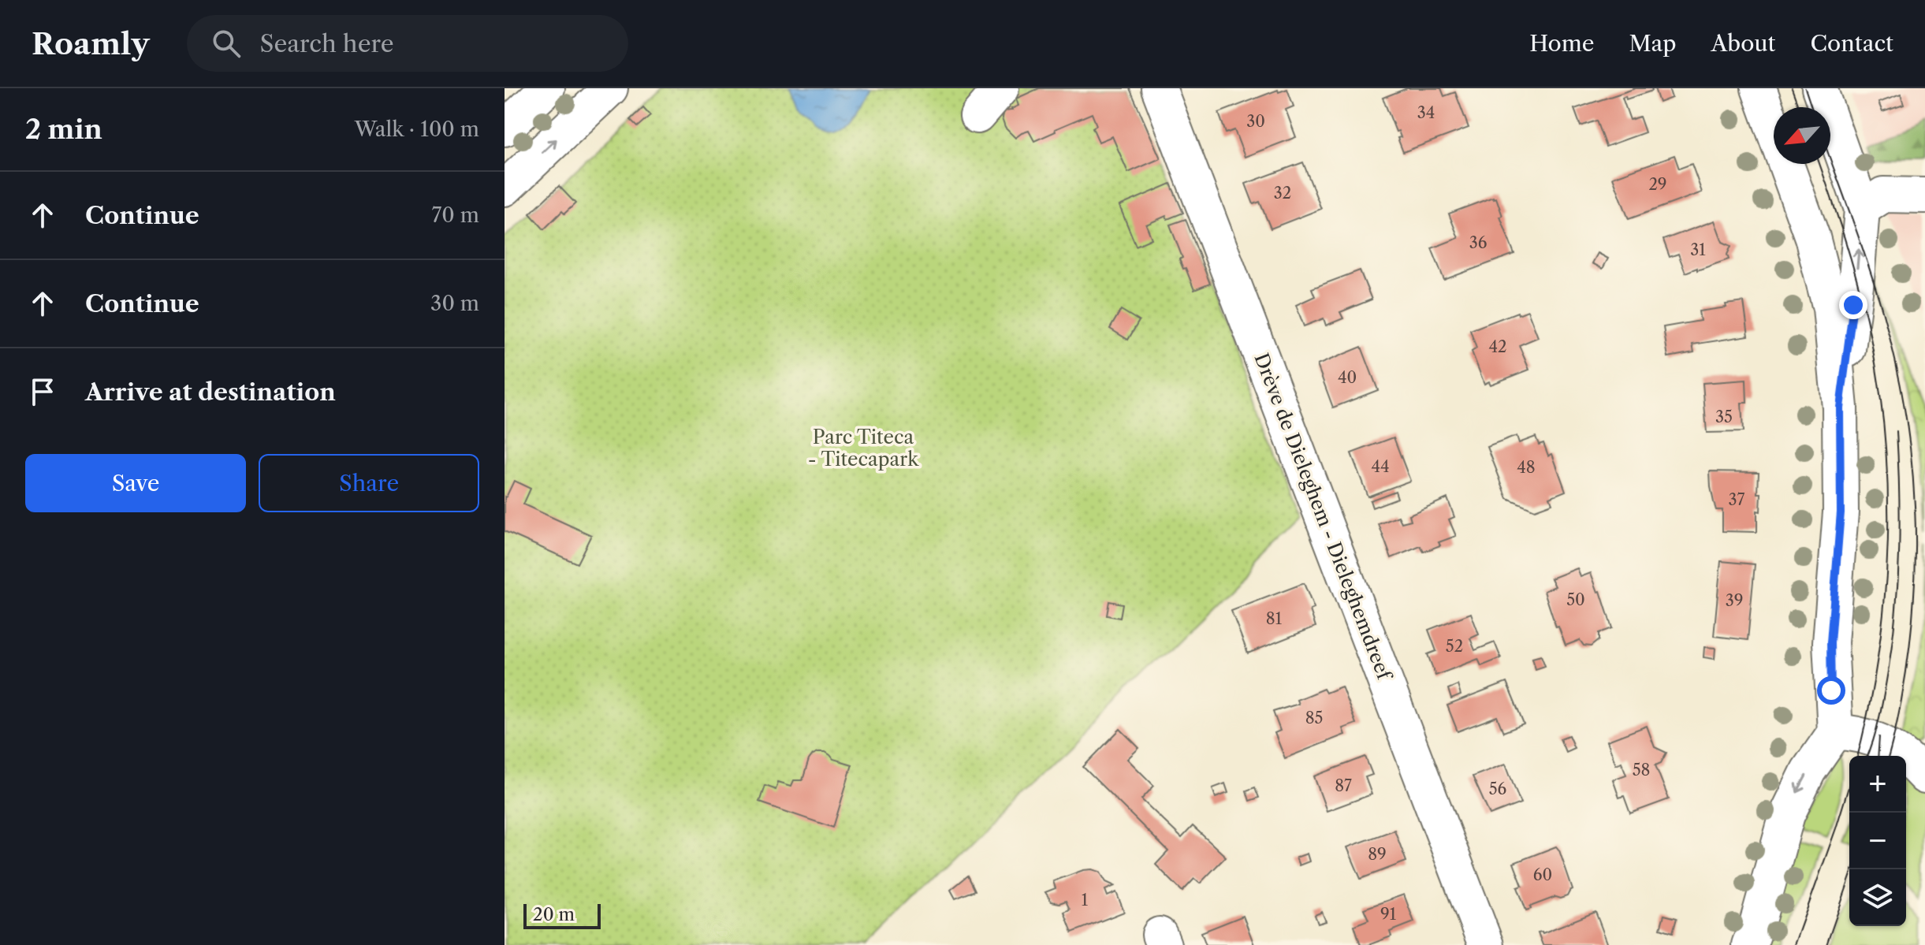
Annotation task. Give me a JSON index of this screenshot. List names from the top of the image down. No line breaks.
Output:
{"streets":{"street":["Drève de Dieleghem - Dieleghemdreef"]},"parks":["Parc Titeca - Titecapark"],"house_numbers":["34","30","29","32","36","31","42","40","35","44","48","37","50","39","81","52","85","58","87","56","89","60","1","91"],"scale_bar":"20 m","north":"bottom left","page":{"header":"Roamly","search":"Search here","nav":["Home","Map","About","Contact"],"heading":["2 min","Walk · 100 m"],"list":[["Continue","70 m"],["Continue","30 m"],"Arrive at destination"],"buttons":["Save","Share"],"map_buttons":["+","−"],"scale":"20 m"}}
